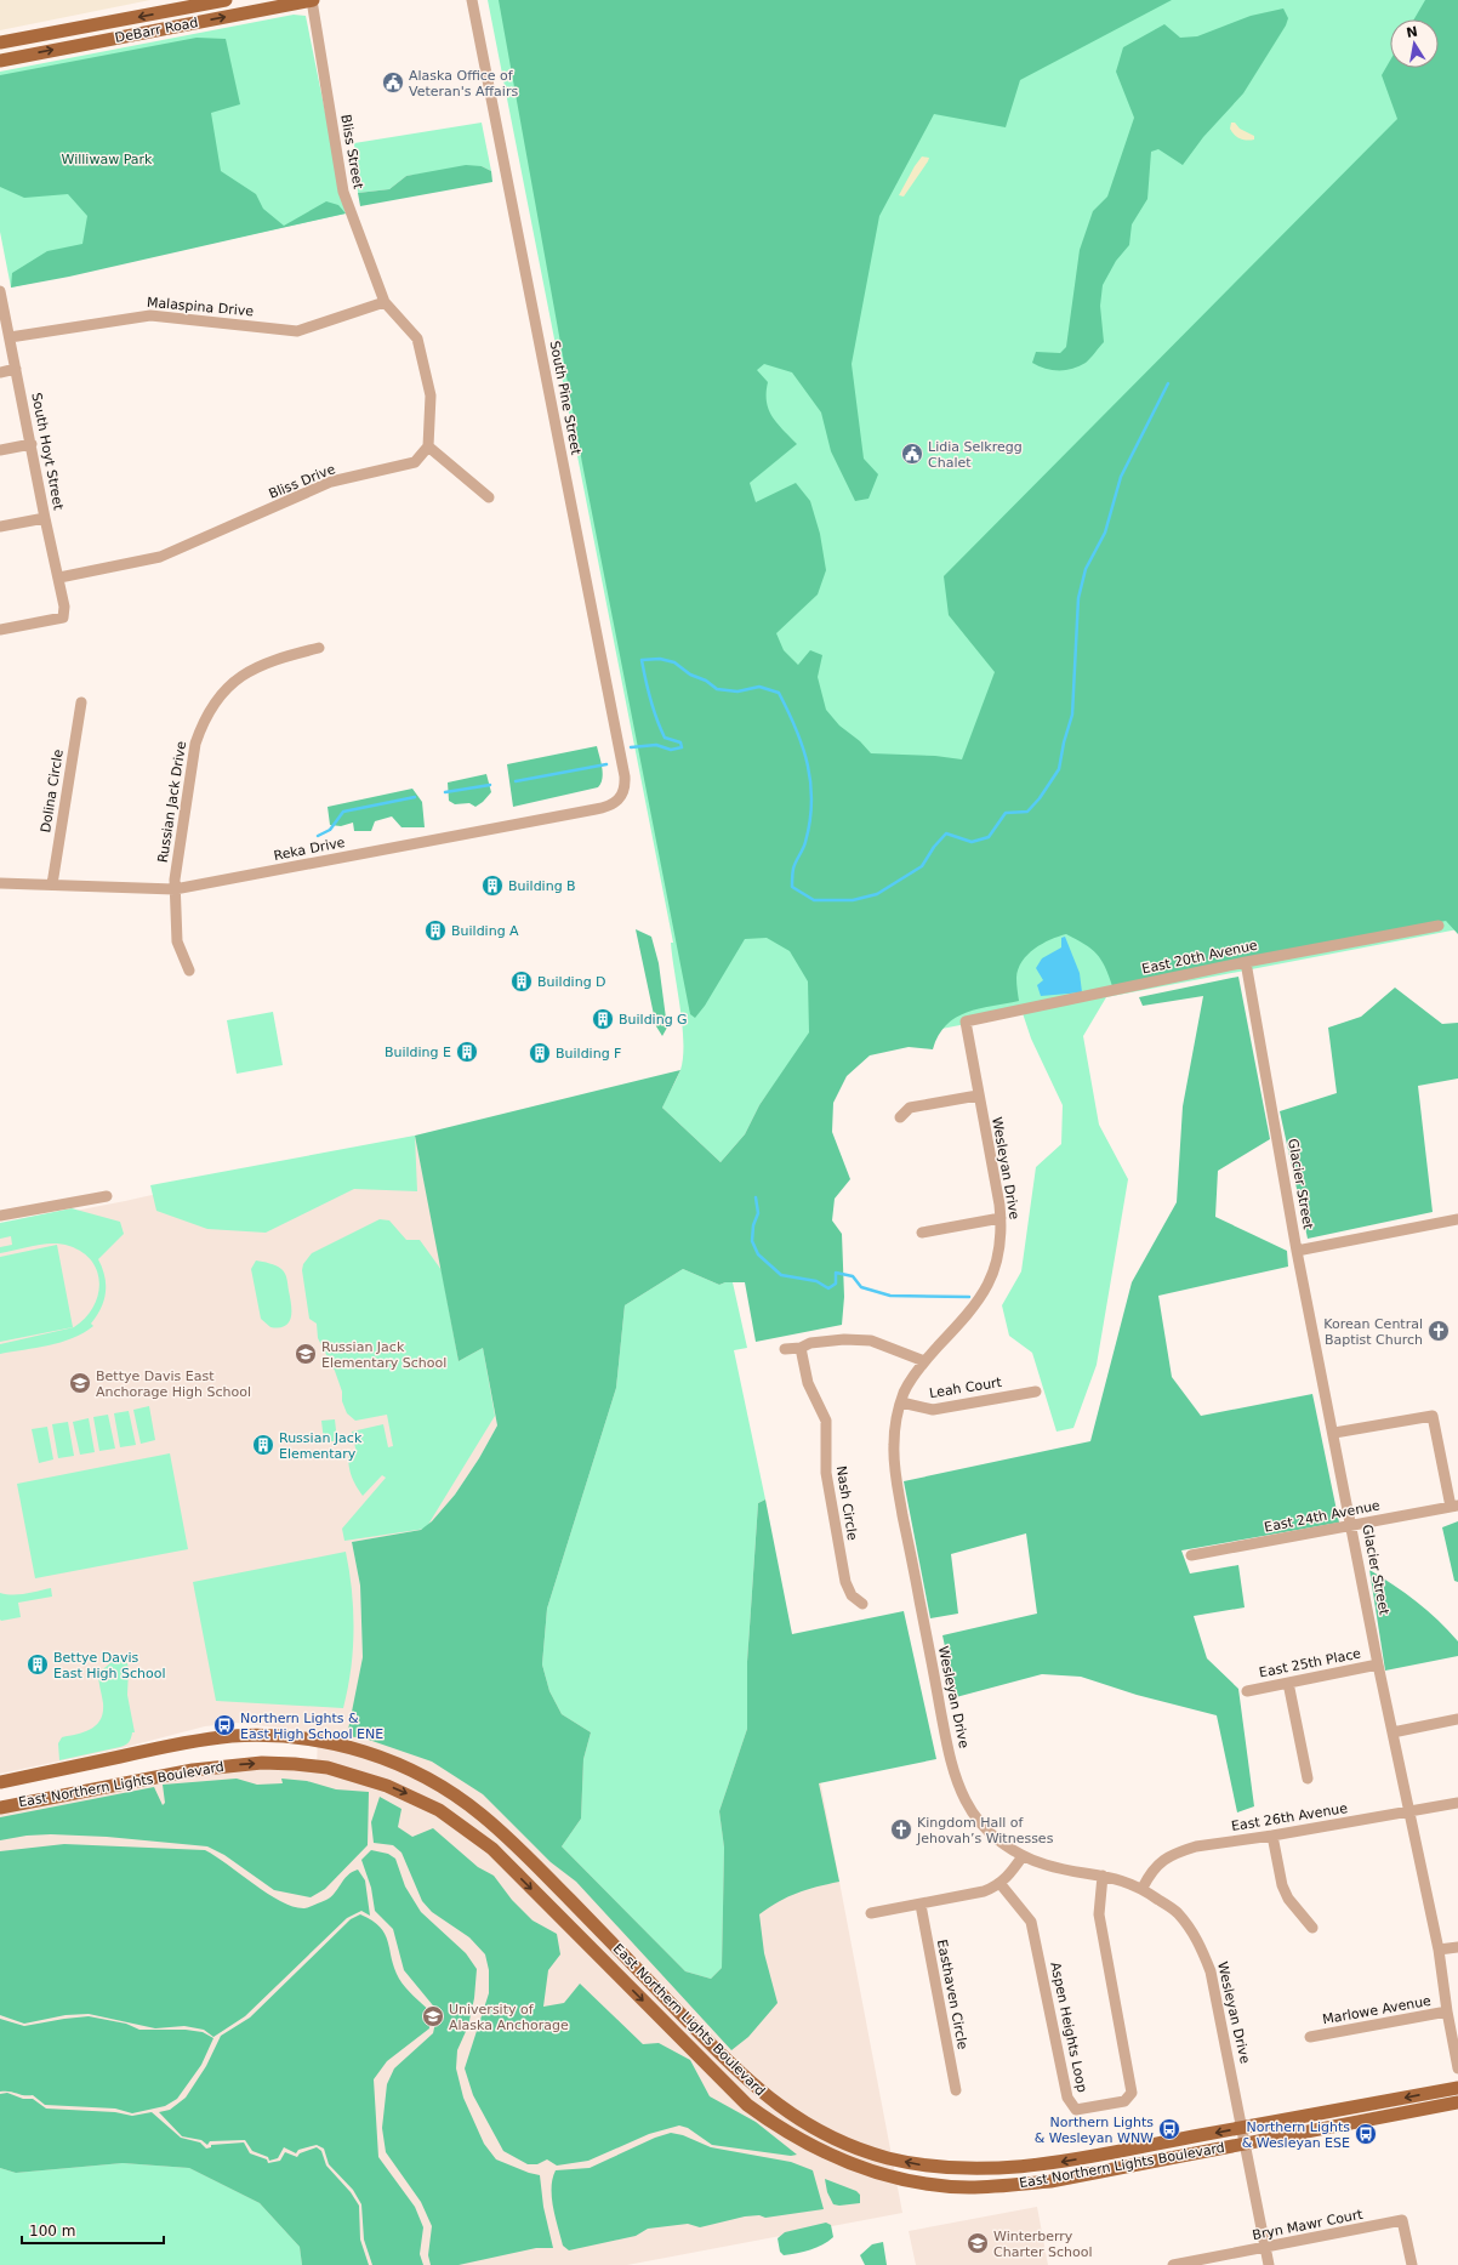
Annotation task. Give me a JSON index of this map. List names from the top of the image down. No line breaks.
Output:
{"streets":{"main road":["DeBarr Road","East Northern Lights Boulevard"],"street":["Bliss Street","Malaspina Drive","South Pine Street","South Hoyt Street","Bliss Drive","Dolina Circle","Russian Jack Drive","Reka Drive","East 20th Avenue","Wesleyan Drive","Glacier Street","Leah Court","Nash Circle","East 24th Avenue","East 25th Place","East 26th Avenue","Easthaven Circle","Marlowe Avenue","Aspen Heights Loop","Bryn Mawr Court"]},"crossings":[["DeBarr Road","Bliss Street"],["Bliss Street","Malaspina Drive"],["Malaspina Drive","South Hoyt Street"],["South Pine Street","Reka Drive"],["South Hoyt Street","Bliss Drive"],["Dolina Circle","Reka Drive"],["Russian Jack Drive","Reka Drive"],["East 20th Avenue","Wesleyan Drive"],["East 20th Avenue","Glacier Street"],["Wesleyan Drive","Leah Court"],["Wesleyan Drive","East Northern Lights Boulevard"],["Wesleyan Drive","East 26th Avenue"],["Wesleyan Drive","Aspen Heights Loop"],["Wesleyan Drive","Bryn Mawr Court"],["Glacier Street","East 24th Avenue"],["Glacier Street","East 25th Place"],["Glacier Street","East 26th Avenue"],["Glacier Street","Marlowe Avenue"]],"parks":["Williwaw Park"],"places":{"public building":["Alaska Office of Veteran's Affairs","Lidia Selkregg Chalet"],"building":["Building B","Building A","Building D","Building G","Building E","Building F","Russian Jack Elementary","Bettye Davis East High School"],"church":["Korean Central Baptist Church","Kingdom Hall of Jehovah’s Witnesses"],"school or university":["Russian Jack Elementary School","Bettye Davis East Anchorage High School","University of Alaska Anchorage","Winterberry Charter School"],"bus stop":["Northern Lights & East High School ENE","Northern Lights & Wesleyan WNW","Northern Lights & Wesleyan ESE"]},"scale_bar":"100 m","north":"top"}
